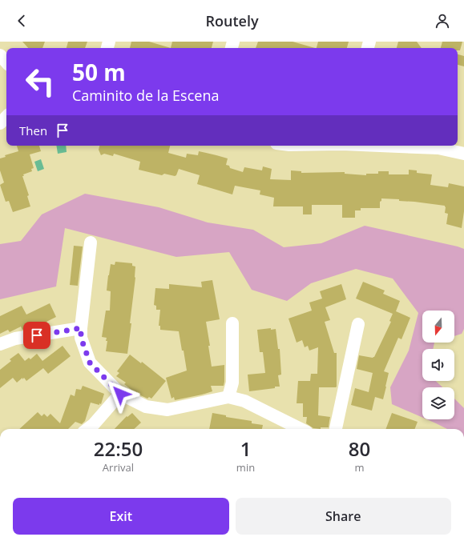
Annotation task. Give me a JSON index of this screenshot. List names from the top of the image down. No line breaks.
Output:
{"north":"bottom","page":{"header":"Routely","turn":["50 m","Caminito de la Escena"],"then":"Then","eta":["22:50","Arrival","1","min","80","m"],"buttons":["Exit","Share"]}}
